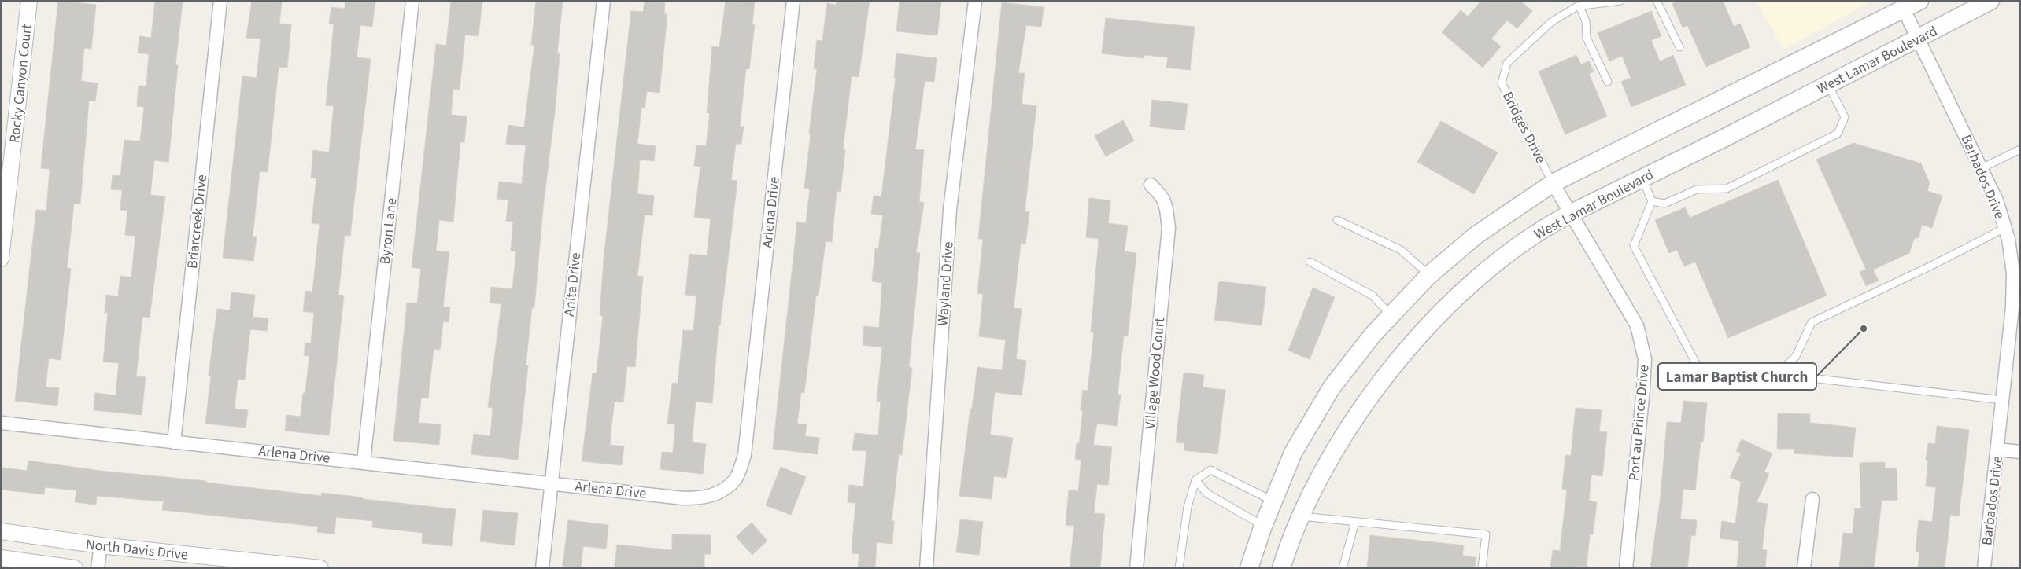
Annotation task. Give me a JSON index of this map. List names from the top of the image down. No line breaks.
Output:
{"streets":{"main road":["West Lamar Boulevard"],"street":["Rocky Canyon Court","Barbados Drive","Arlena Drive","Briarcreek Drive","Byron Lane","Wayland Drive","Anita Drive","Village Wood Court","Port au Prince Drive","North Davis Drive"],"lane":["Bridges Drive"]},"crossings":[["West Lamar Boulevard","Barbados Drive"],["West Lamar Boulevard","Port au Prince Drive"],["Bridges Drive","Port au Prince Drive"],["Arlena Drive","Briarcreek Drive"],["Arlena Drive","Byron Lane"],["Arlena Drive","Anita Drive"]],"places":["Lamar Baptist Church"]}
